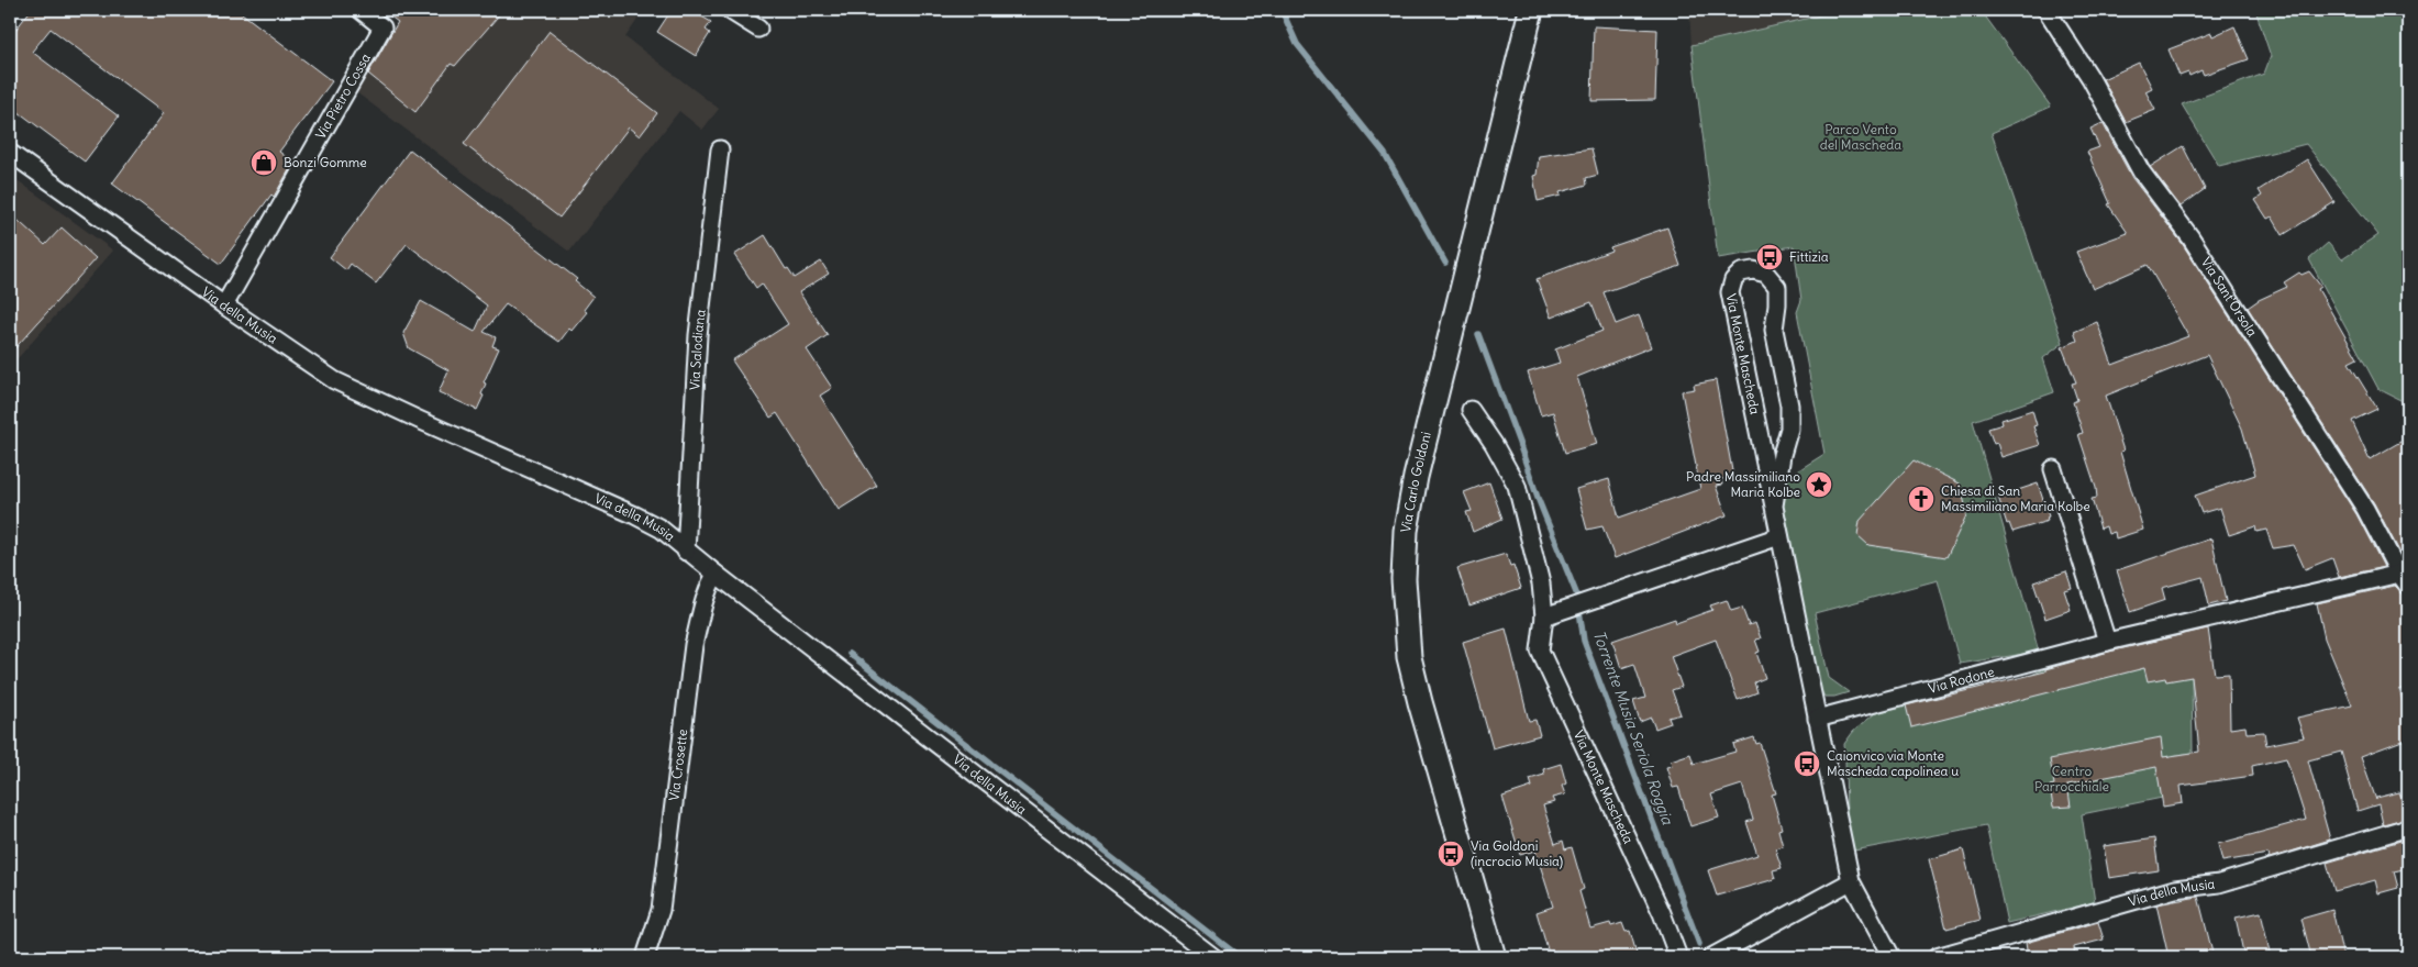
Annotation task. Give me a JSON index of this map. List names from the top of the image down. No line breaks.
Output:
{"streets":{"street":["Via Pietro Cossa","Via Sant'Orsola","Via della Musia","Via Salodiana","Via Monte Mascheda","Via Carlo Goldoni","Via Rodone","Via Crosette"]},"crossings":[["Via Pietro Cossa","Via della Musia"],["Via Sant'Orsola","Via Rodone"],["Via della Musia","Via Salodiana"],["Via della Musia","Via Crosette"],["Via Monte Mascheda","Via Rodone"]],"water":["Torrente Musia Seriola Roggia"],"parks":["Parco Vento del Mascheda","Centro Parrocchiale"],"places":{"shop":["Bonzi Gomme"],"bus stop":["Fittizia","Caionvico via Monte Mascheda capolinea u","Via Goldoni (incrocio Musia)"],"place":["Padre Massimiliano Maria Kolbe"],"church":["Chiesa di San Massimiliano Maria Kolbe"]}}
